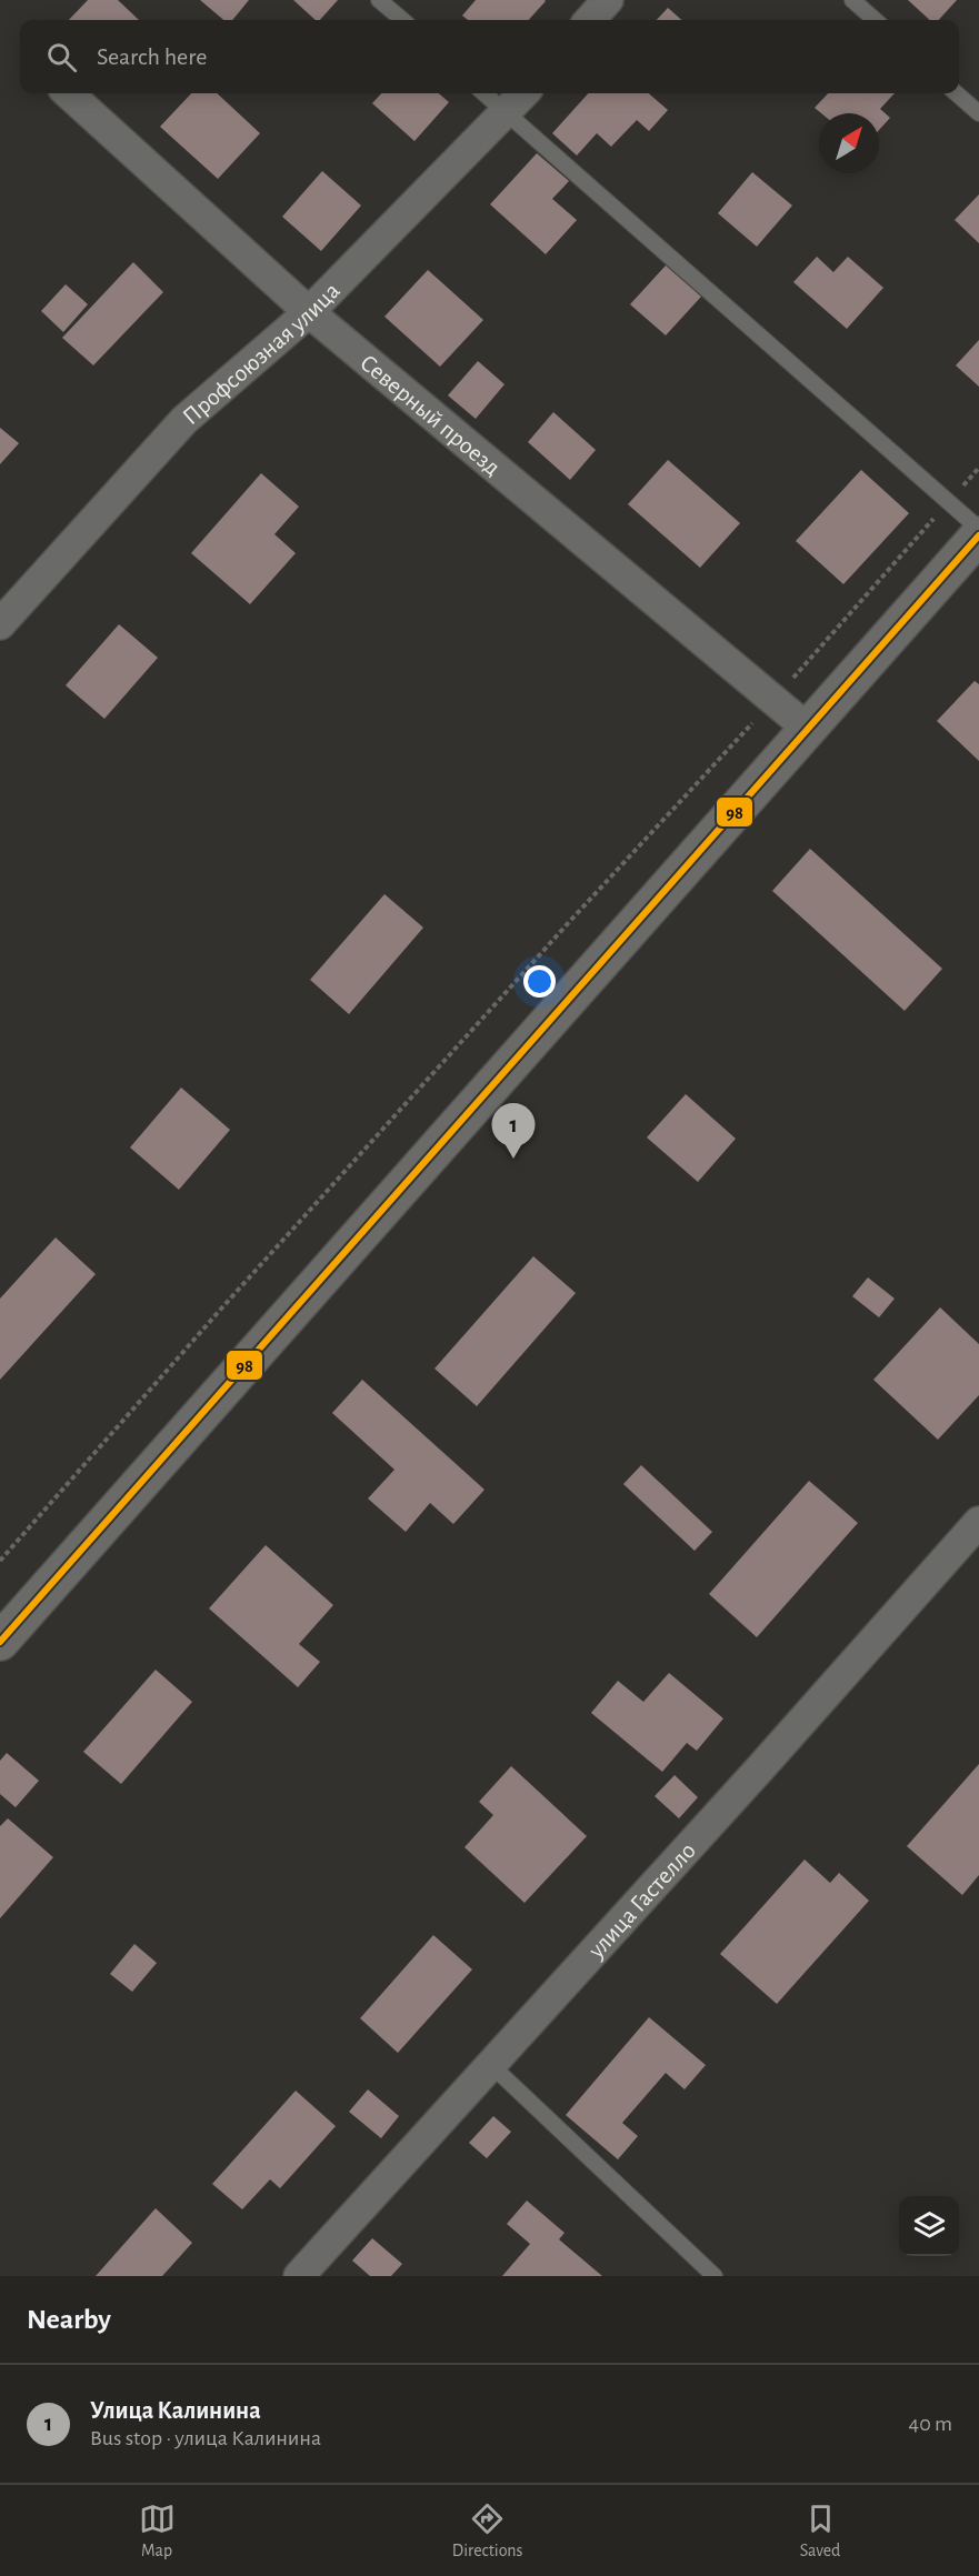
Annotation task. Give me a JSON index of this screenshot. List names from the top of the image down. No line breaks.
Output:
{"streets":{"street":["Профсоюзная улица","Северный проезд","улица Гастелло"]},"crossings":[["Профсоюзная улица","Северный проезд"]],"lines":["transit line 98"],"north":"top right","page":{"search":"Search here","pins":"1","heading":"Nearby","list":[{"mark":"1","name":"Улица Калинина","note":"Bus stop · улица Калинина","value":"40 m"}],"nav":["Map","Directions","Saved"]}}
